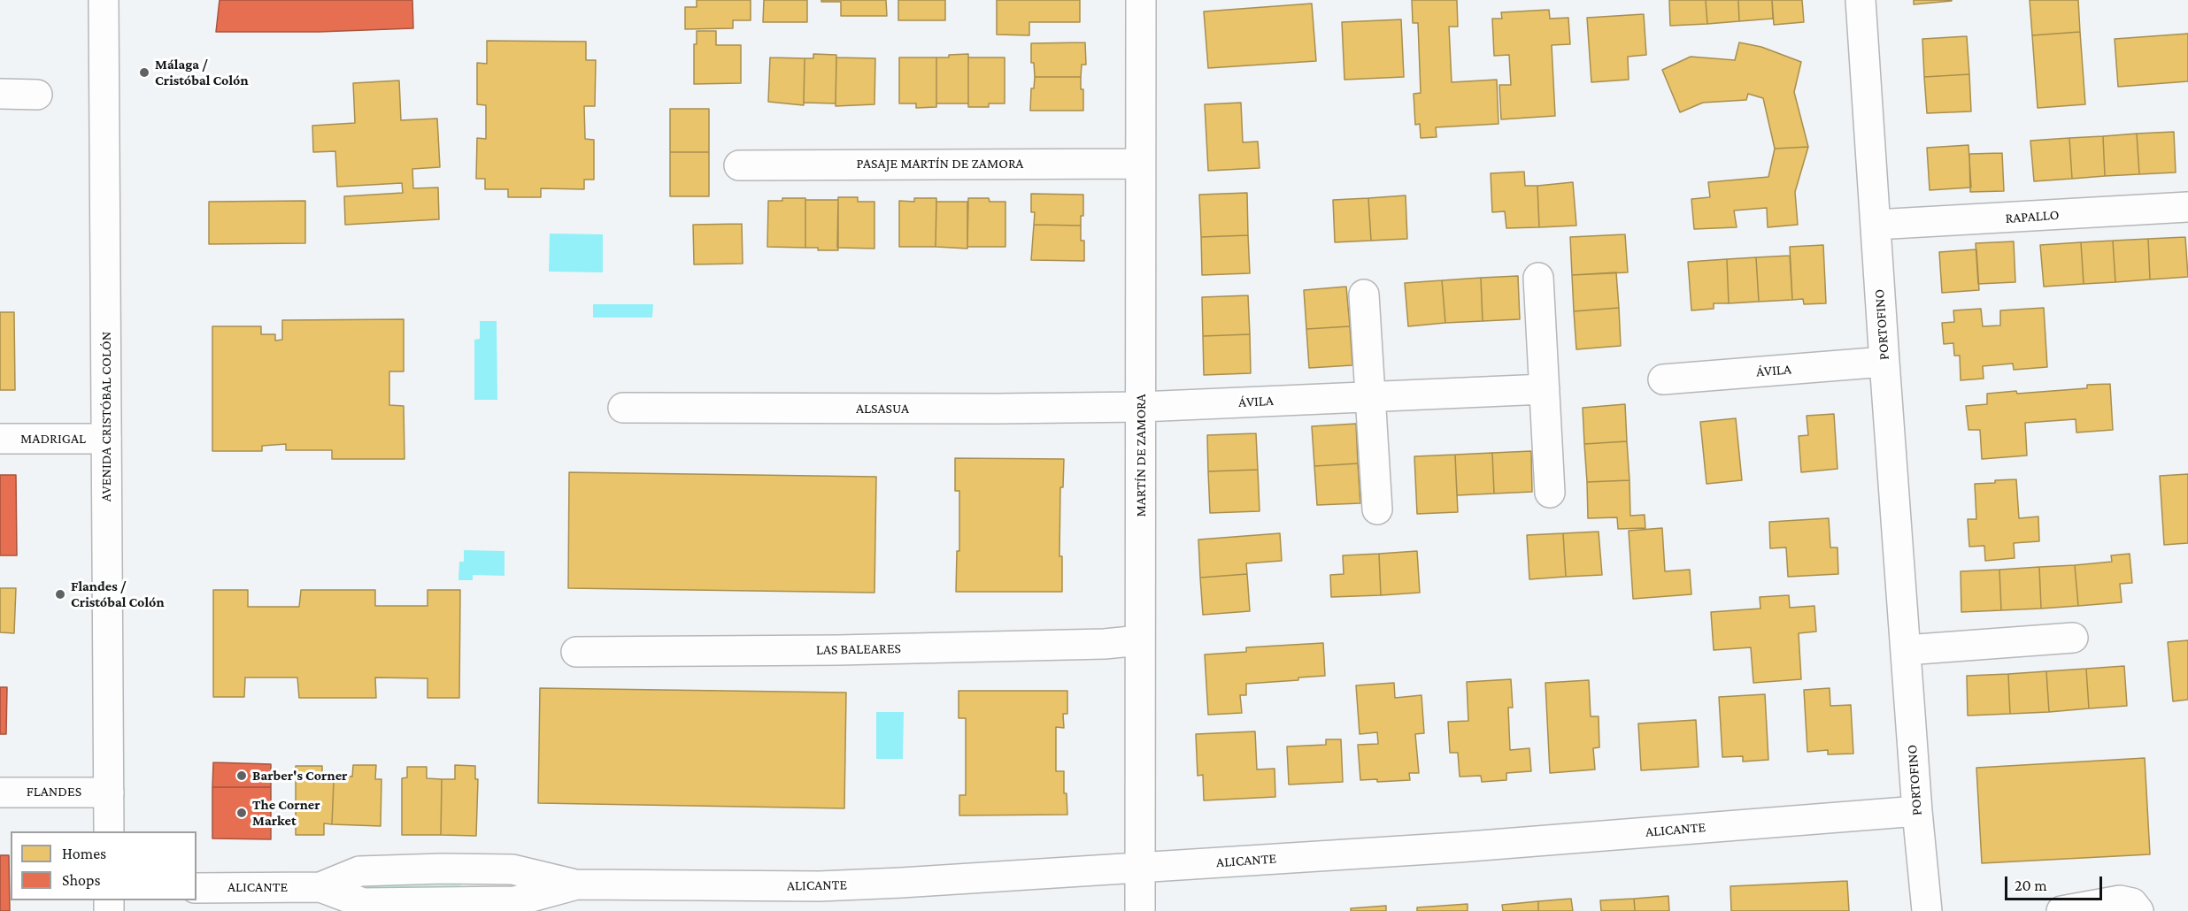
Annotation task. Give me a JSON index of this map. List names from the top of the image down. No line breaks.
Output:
{"streets":{"street":["PASAJE MARTÍN DE ZAMORA","RAPALLO","PORTOFINO","ÁVILA","ALSASUA","AVENIDA CRISTÓBAL COLÓN","MADRIGAL","MARTÍN DE ZAMORA","LAS BALEARES","FLANDES","ALICANTE"]},"crossings":[["PASAJE MARTÍN DE ZAMORA","MARTÍN DE ZAMORA"],["RAPALLO","PORTOFINO"],["PORTOFINO","ÁVILA"],["PORTOFINO","ALICANTE"],["ÁVILA","ALSASUA"],["ÁVILA","MARTÍN DE ZAMORA"],["ALSASUA","MARTÍN DE ZAMORA"],["AVENIDA CRISTÓBAL COLÓN","MADRIGAL"],["AVENIDA CRISTÓBAL COLÓN","FLANDES"],["MARTÍN DE ZAMORA","LAS BALEARES"],["MARTÍN DE ZAMORA","ALICANTE"]],"places":["Málaga / Cristóbal Colón","Flandes / Cristóbal Colón","Barber's Corner","The Corner Market"],"legend":["Homes","Shops"],"scale_bar":"20 m"}
